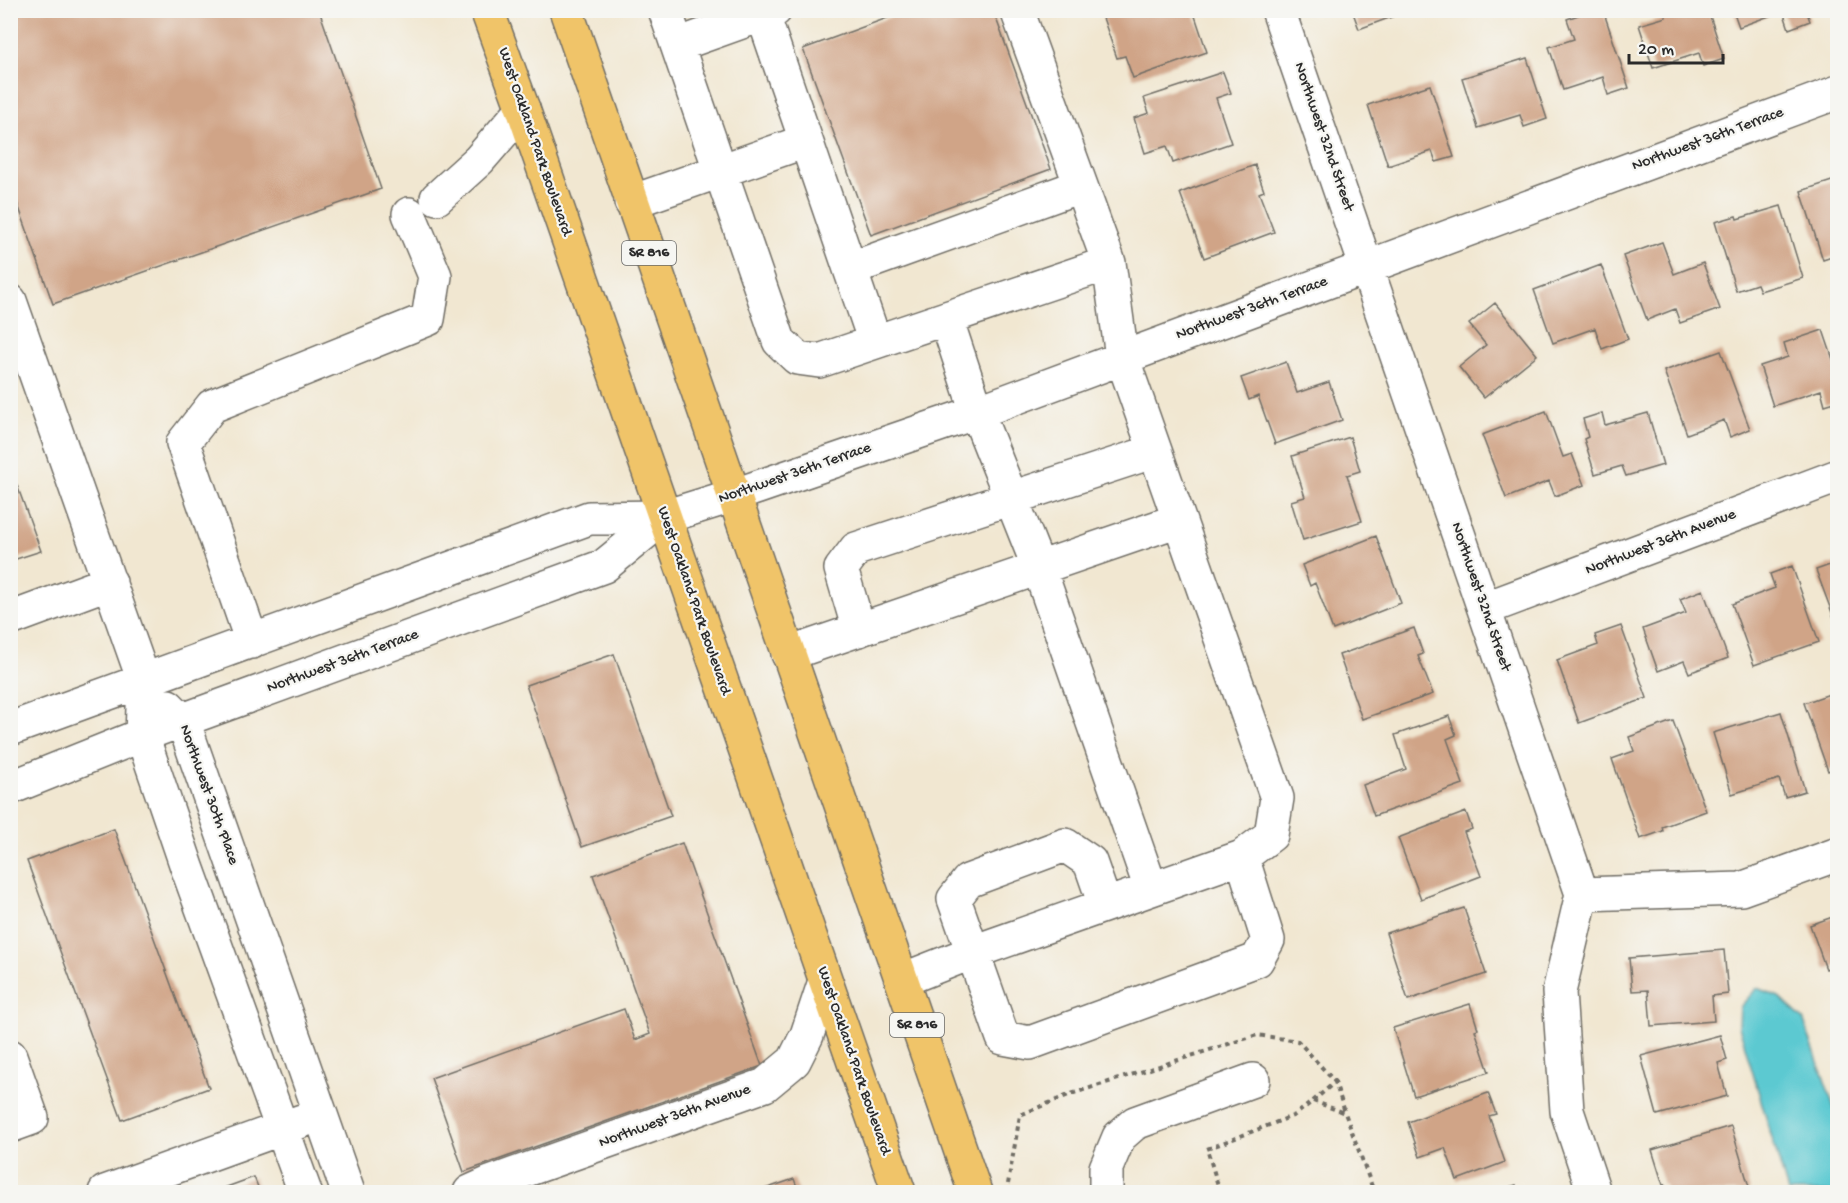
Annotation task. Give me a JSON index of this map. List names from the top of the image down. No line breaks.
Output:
{"streets":{"main road":["West Oakland Park Boulevard","SR 816"],"street":["Northwest 32nd Street","Northwest 36th Terrace","Northwest 36th Avenue","Northwest 30th Place"]},"crossings":[["Northwest 32nd Street","Northwest 36th Terrace"],["Northwest 32nd Street","Northwest 36th Avenue"],["Northwest 36th Terrace","West Oakland Park Boulevard"],["Northwest 36th Terrace","SR 816"],["Northwest 36th Terrace","Northwest 30th Place"],["West Oakland Park Boulevard","Northwest 36th Avenue"]],"scale_bar":"20 m"}
